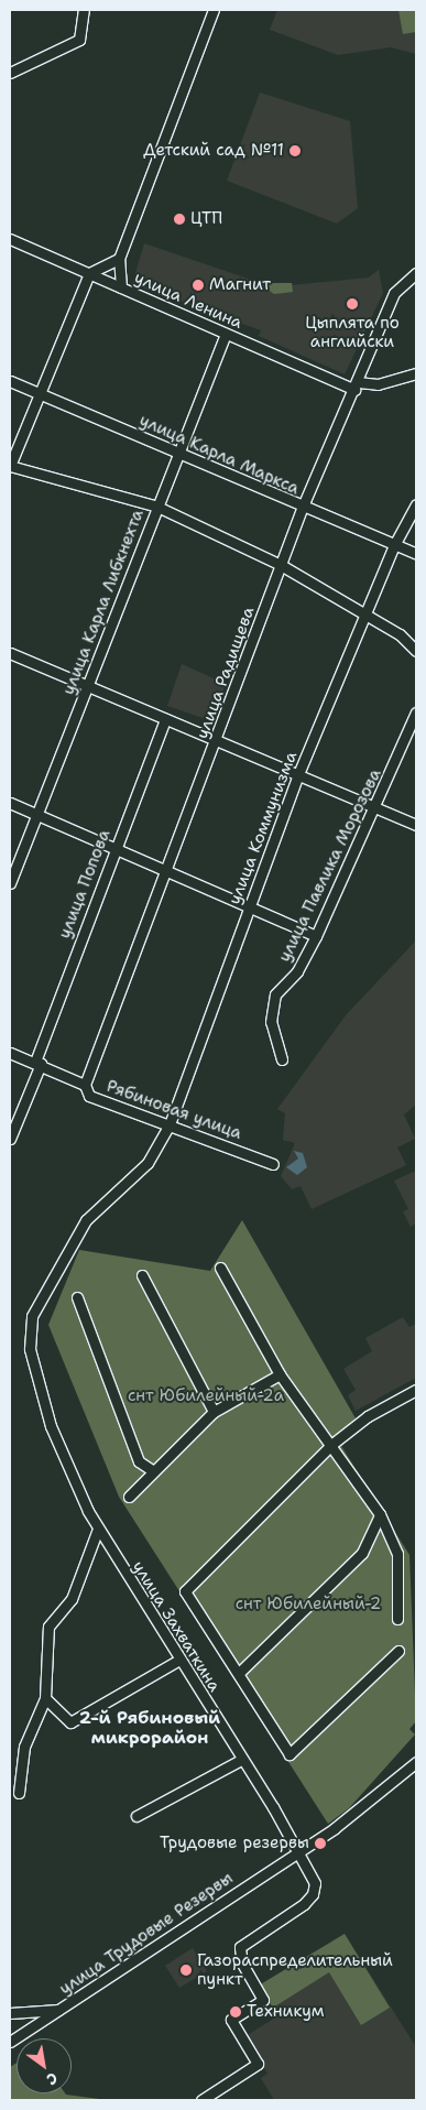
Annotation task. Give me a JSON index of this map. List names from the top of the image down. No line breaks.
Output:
{"streets":{"street":["улица Ленина","улица Карла Маркса","улица Карла Либкнехта","улица Радищева","улица Коммунизма","улица Павлика Морозова","улица Попова","Рябиновая улица","улица Захваткина","улица Трудовые Резервы"]},"crossings":[["улица Ленина","улица Карла Либкнехта"],["улица Ленина","улица Радищева"],["улица Карла Маркса","улица Карла Либкнехта"],["улица Карла Маркса","улица Радищева"],["улица Карла Маркса","улица Коммунизма"],["улица Радищева","Рябиновая улица"],["улица Коммунизма","Рябиновая улица"],["улица Коммунизма","улица Захваткина"],["улица Попова","Рябиновая улица"],["улица Захваткина","улица Трудовые Резервы"]],"districts":["2-й Рябиновый микрорайон"],"parks":["снт Юбилейный-2а","снт Юбилейный-2"],"places":["Детский сад №11","ЦТП","Магнит","Цыплята по английски","Трудовые резервы","Газораспределительный пункт","Техникум"],"north":"bottom right"}
